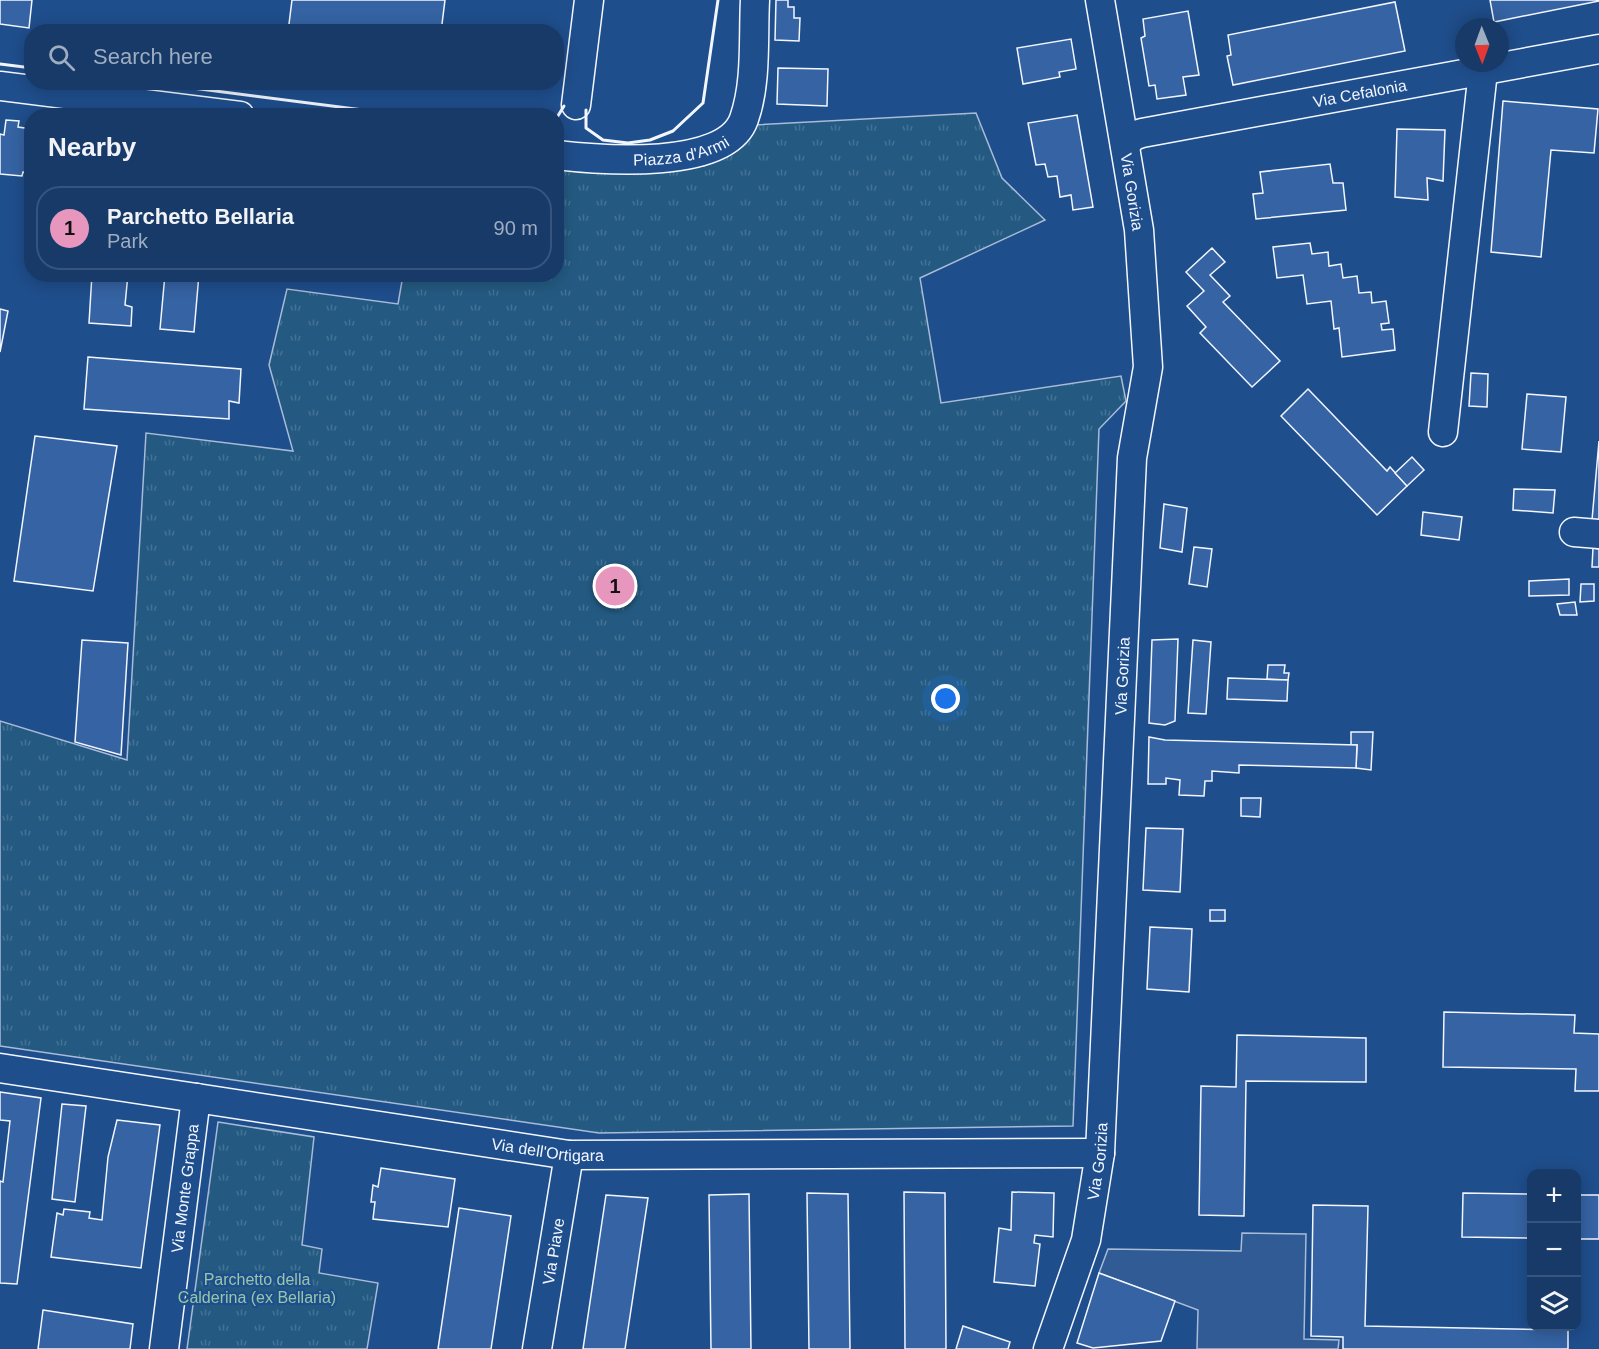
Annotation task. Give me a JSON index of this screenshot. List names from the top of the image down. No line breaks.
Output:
{"streets":{"street":["Via Cefalonia","Piazza d'Armi","Via Gorizia","Via dell'Ortigara","Via Monte Grappa","Via Piave"]},"crossings":[["Via Cefalonia","Via Gorizia"],["Via Gorizia","Via dell'Ortigara"],["Via dell'Ortigara","Via Monte Grappa"],["Via dell'Ortigara","Via Piave"]],"parks":["Parchetto della Calderina (ex Bellaria)"],"north":"bottom","page":{"search":"Search here","heading":"Nearby","list":[{"mark":"1","name":"Parchetto Bellaria","note":"Park","value":"90 m"}],"pins":"1","map_buttons":["+","−"]}}
